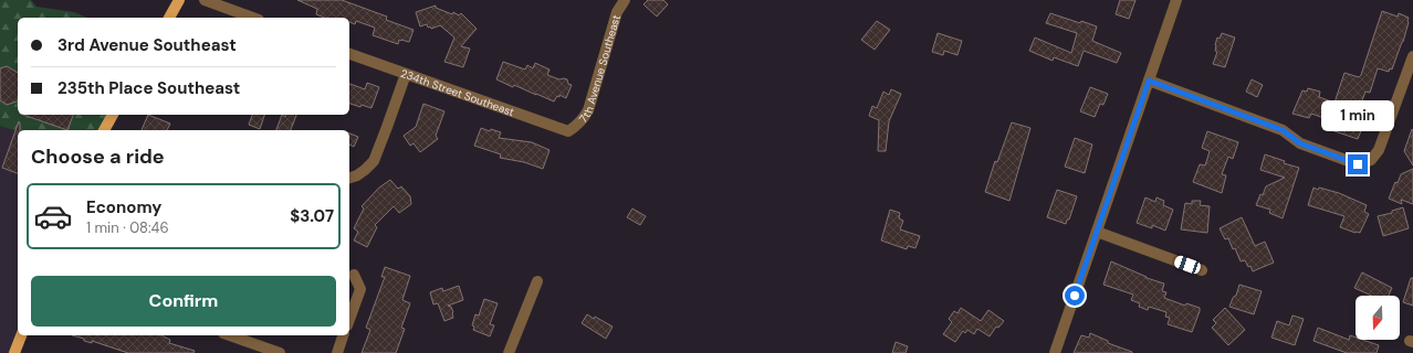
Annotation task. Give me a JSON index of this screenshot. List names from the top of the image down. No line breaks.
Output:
{"streets":{"street":["7th Avenue Southeast","234th Street Southeast"]},"crossings":[["7th Avenue Southeast","234th Street Southeast"]],"north":"bottom","page":{"banner":["3rd Avenue Southeast","235th Place Southeast"],"bubble":"1 min","heading":"Choose a ride","list":[{"name":"Economy","note":"1 min · 08:46","value":"$3.07"}],"buttons":"Confirm"}}
